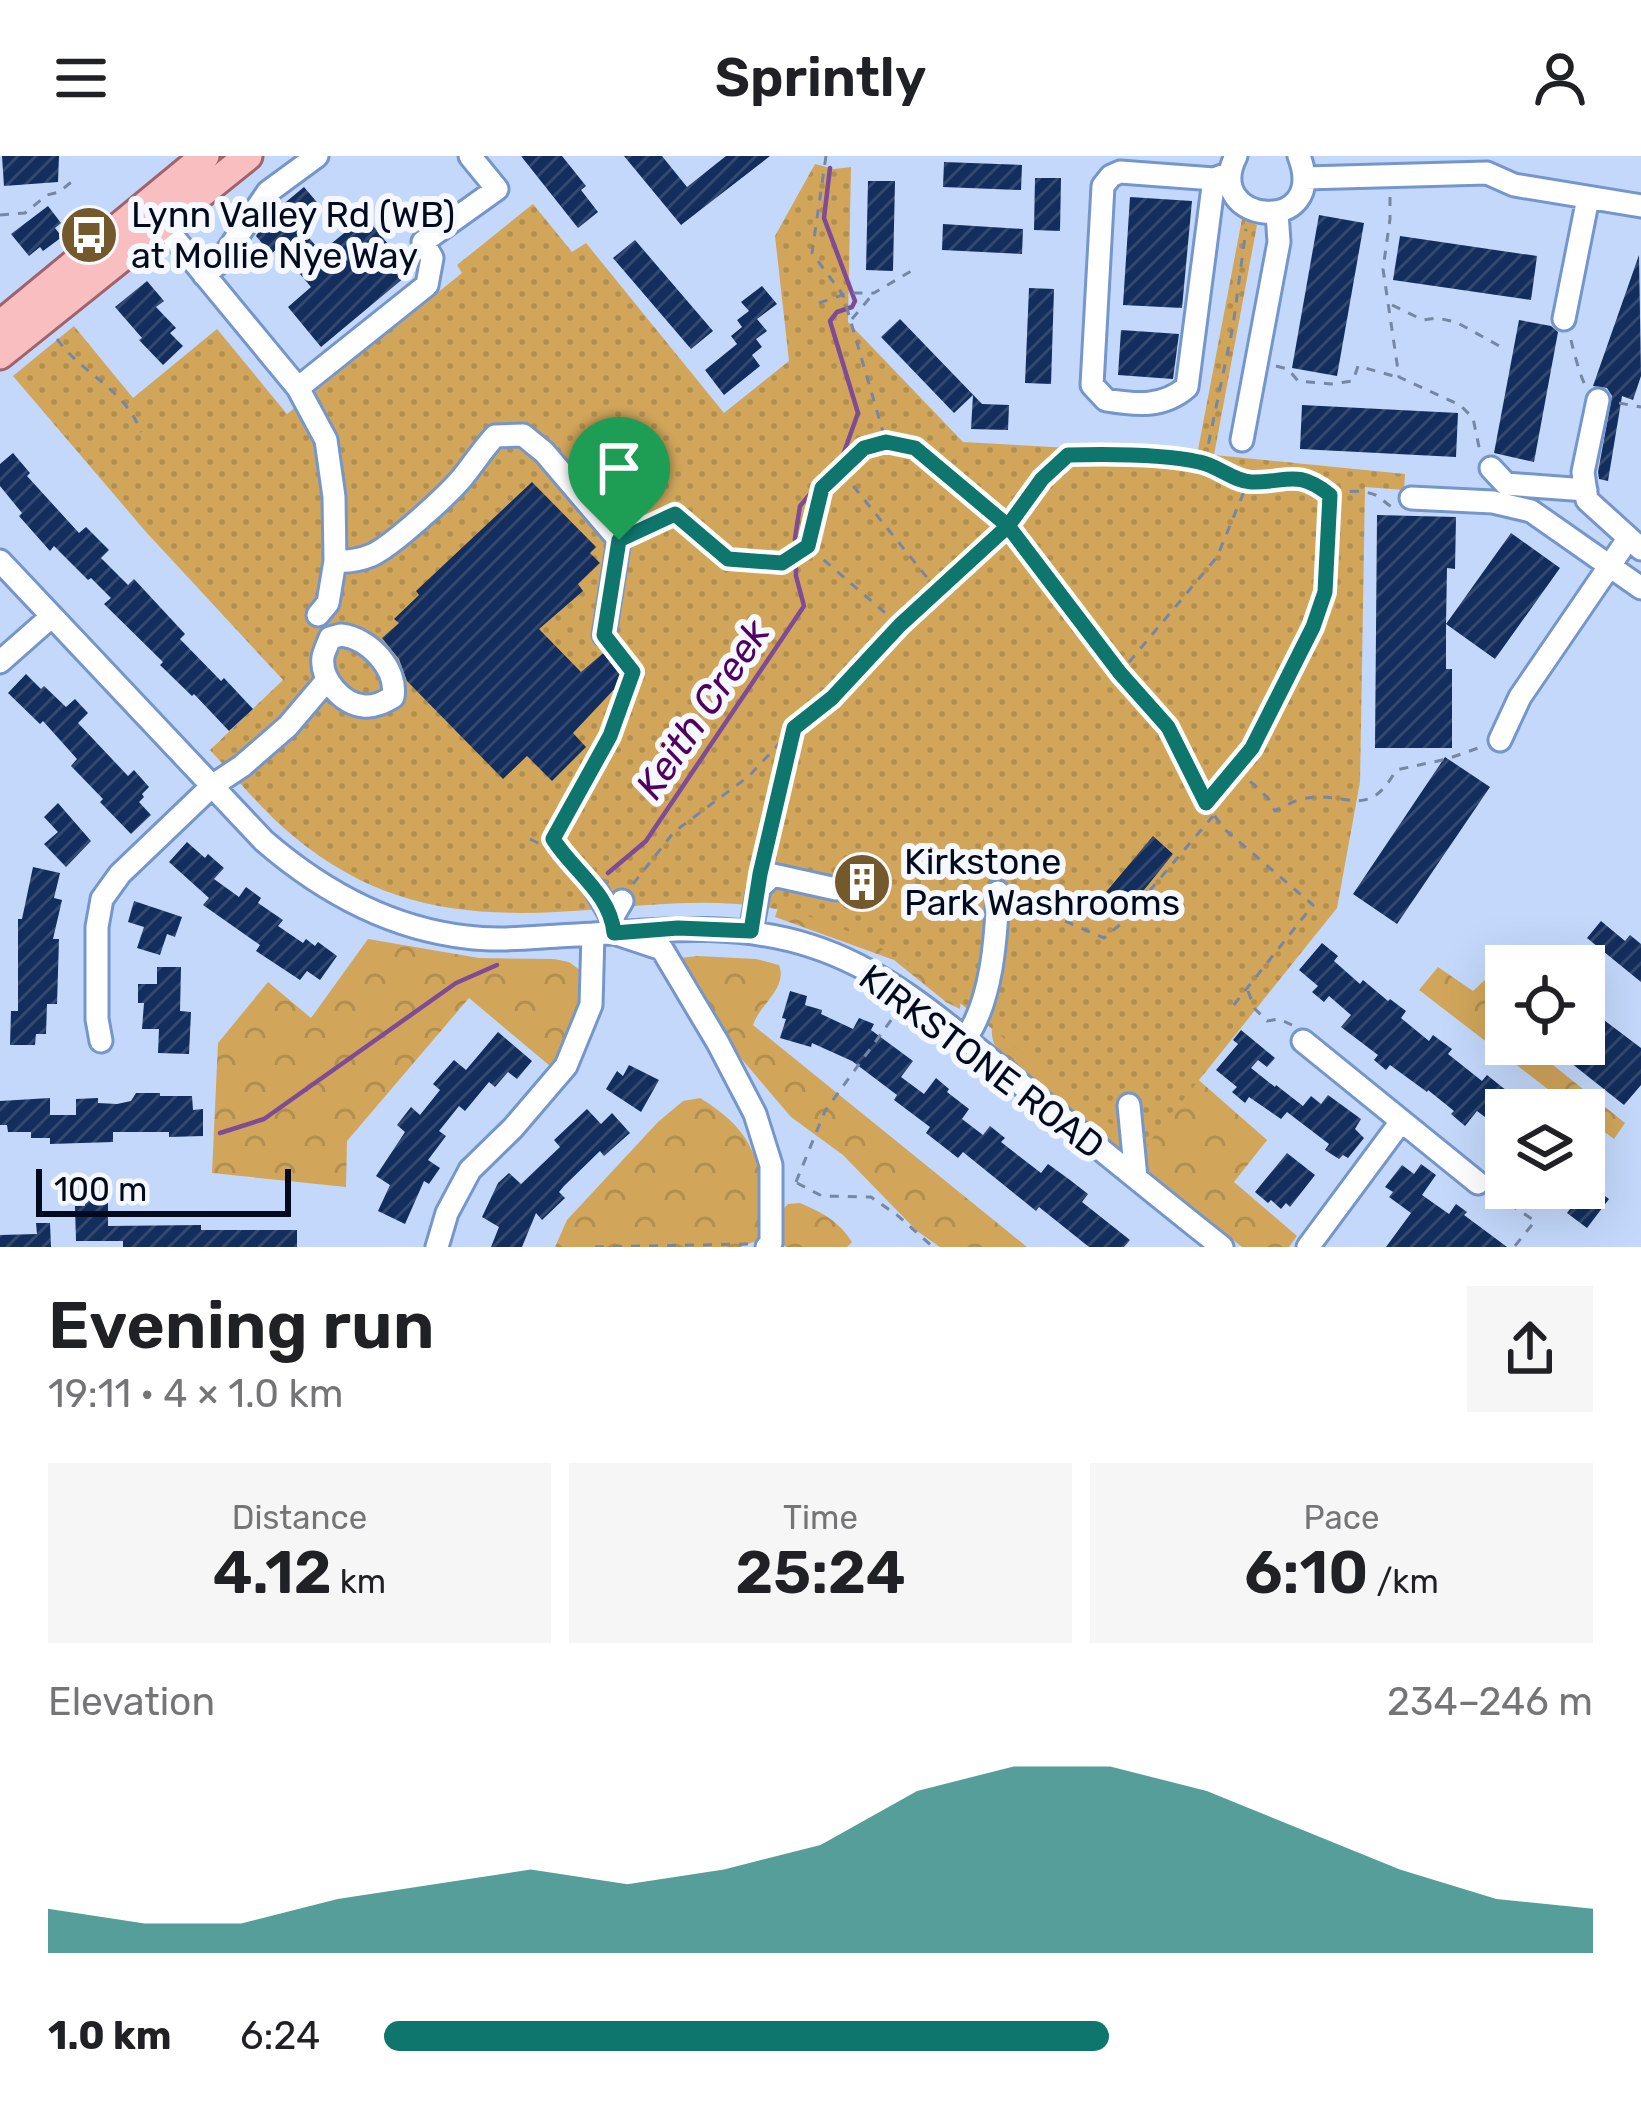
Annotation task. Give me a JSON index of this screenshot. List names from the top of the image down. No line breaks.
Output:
{"streets":{"street":["KIRKSTONE ROAD"]},"water":["Keith Creek"],"places":{"bus stop":["Lynn Valley Rd (WB) at Mollie Nye Way"],"building":["Kirkstone Park Washrooms"]},"scale_bar":"100 m","page":{"header":"Sprintly","scale":"100 m","heading":["Evening run","19:11 · 4 × 1.0 km"],"stats":[["Distance","4.12 km"],["Time","25:24"],["Pace","6:10 /km"]],"chart":["Elevation","234–246 m"],"list":[{"name":"1.0 km","note":"6:24"}]}}
